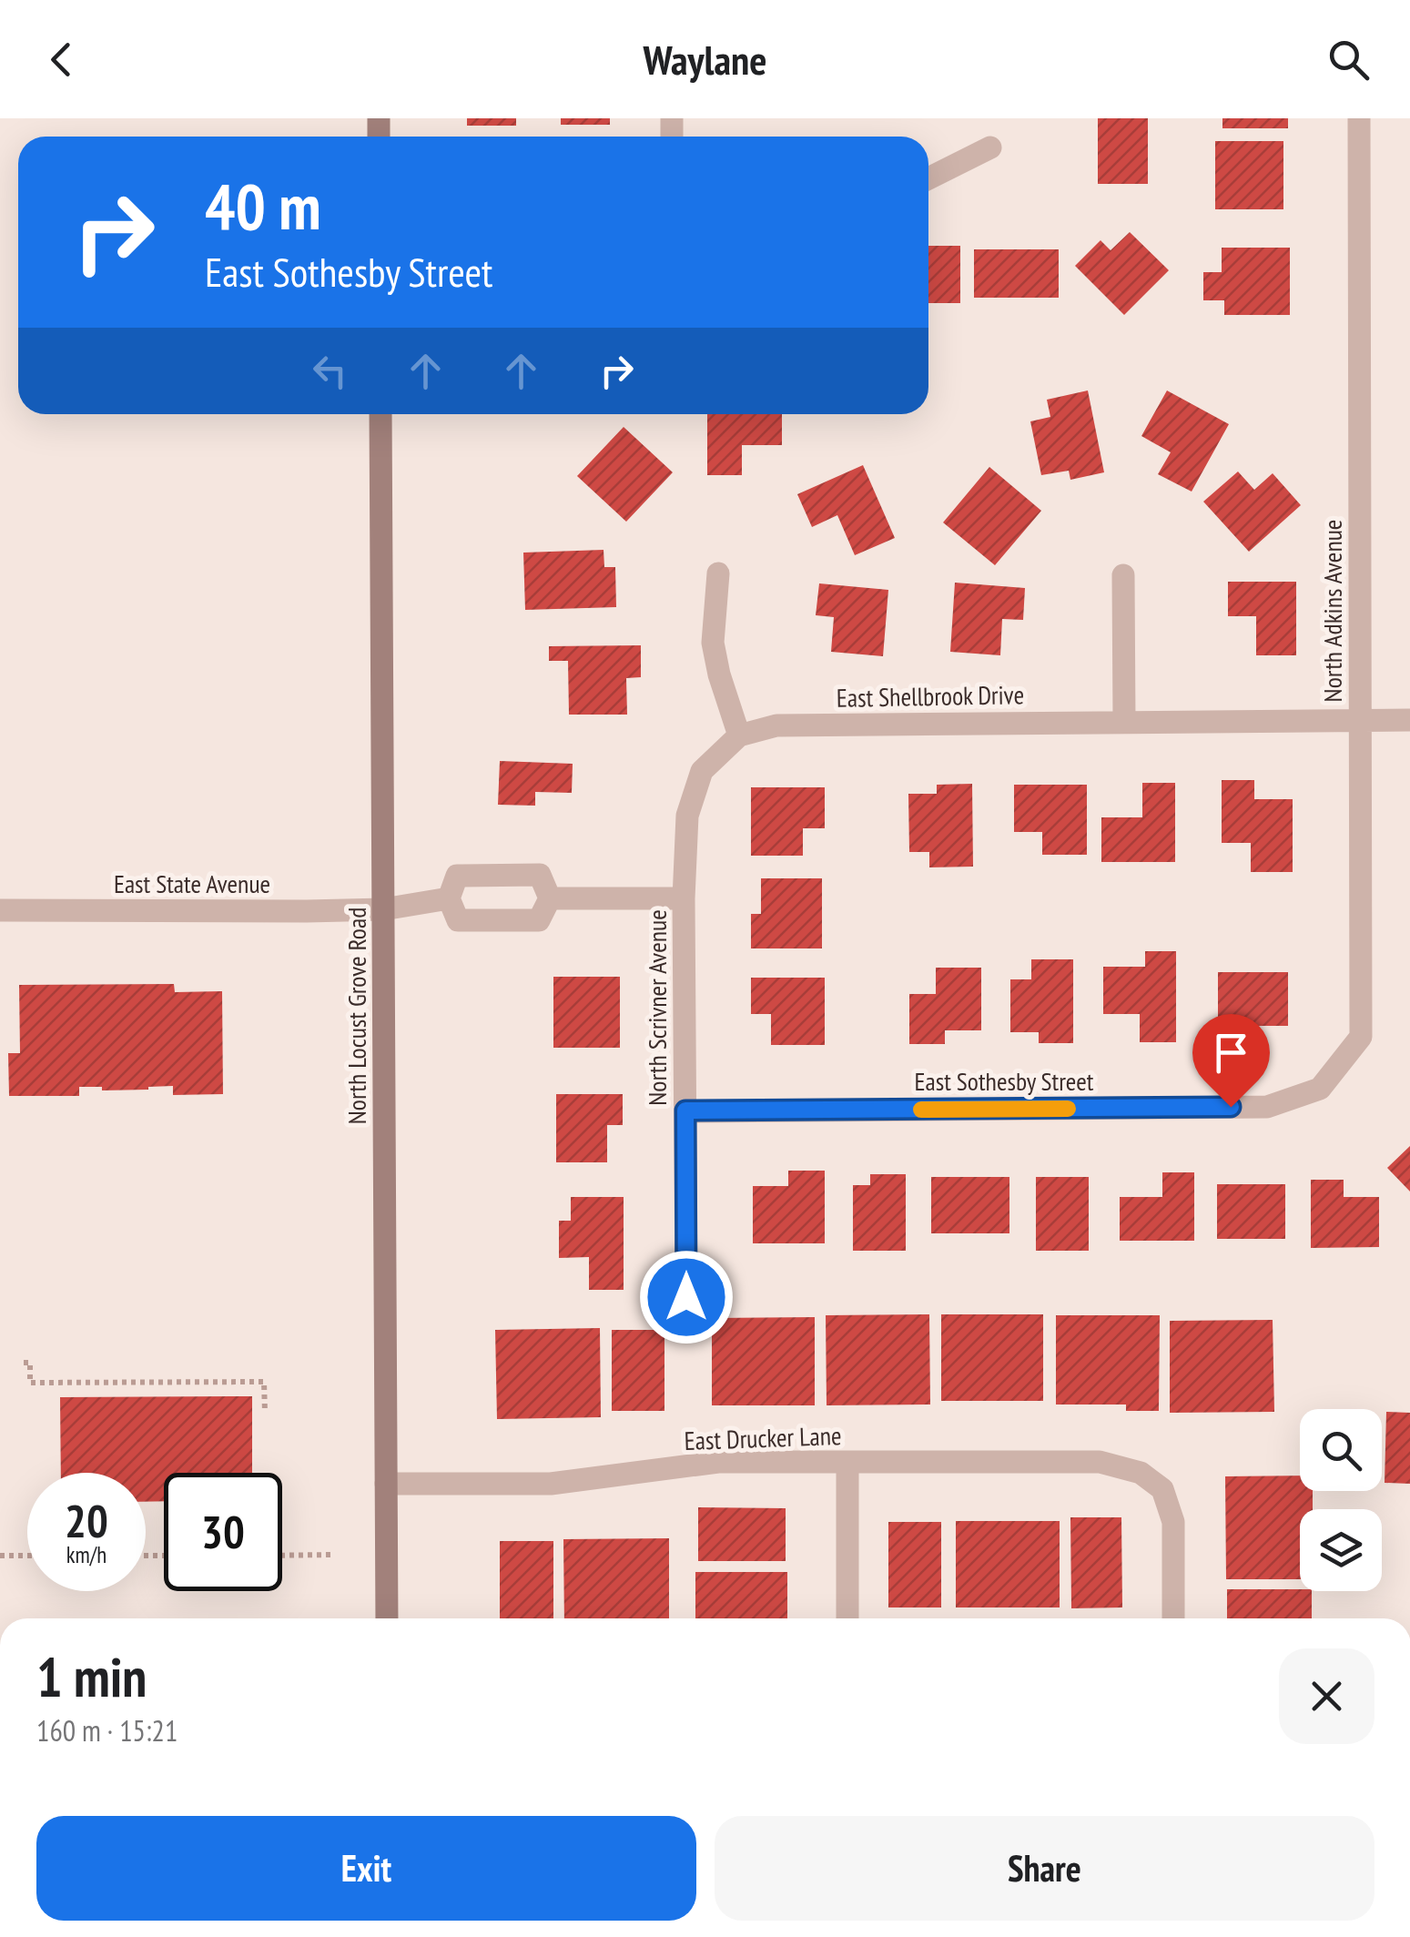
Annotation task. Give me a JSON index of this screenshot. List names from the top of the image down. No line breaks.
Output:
{"streets":{"main road":["North Locust Grove Road"],"street":["North Adkins Avenue","East Shellbrook Drive","East State Avenue","North Scrivner Avenue","East Sothesby Street","East Drucker Lane"]},"crossings":[["North Adkins Avenue","East Shellbrook Drive"],["North Adkins Avenue","East Sothesby Street"],["East Shellbrook Drive","North Scrivner Avenue"],["East State Avenue","North Locust Grove Road"],["North Scrivner Avenue","East Sothesby Street"],["North Locust Grove Road","East Drucker Lane"]],"page":{"header":"Waylane","turn":["40 m","East Sothesby Street"],"speed":"20 km/h","limit":"30","heading":["1 min","160 m · 15:21"],"buttons":["Exit","Share"]}}
